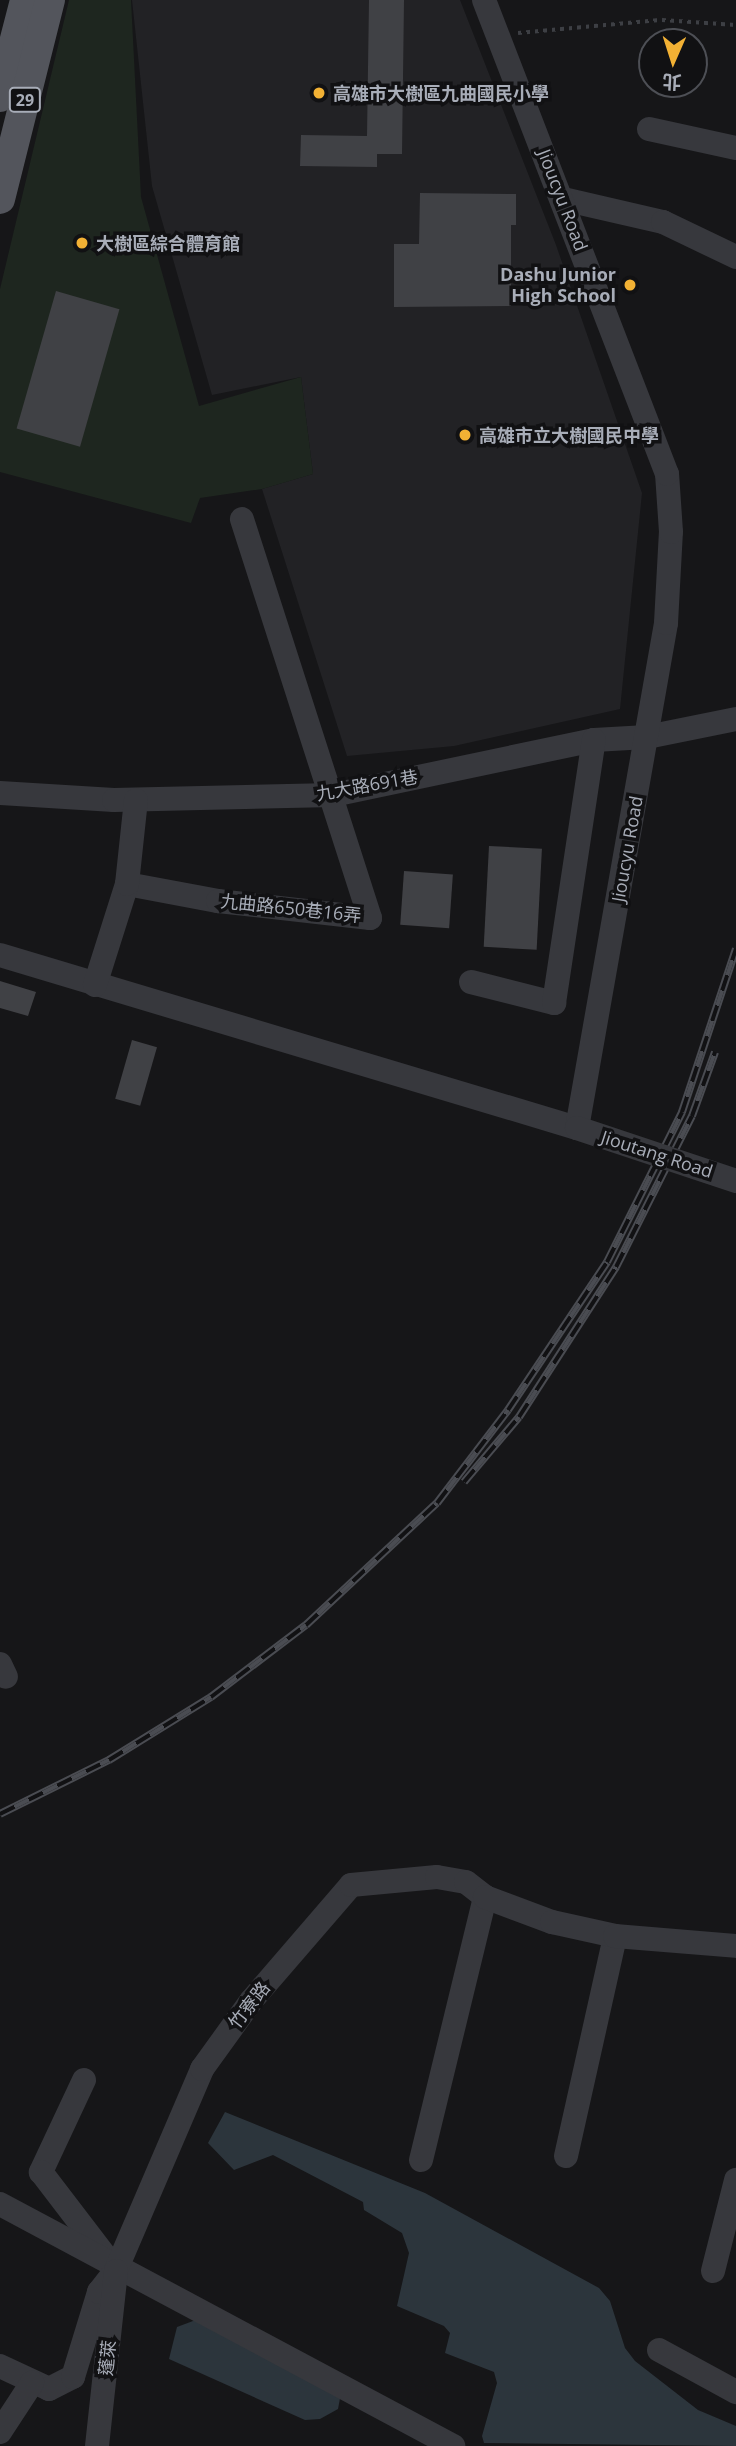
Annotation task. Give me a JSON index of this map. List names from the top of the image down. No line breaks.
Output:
{"streets":{"main road":["29"],"street":["Jioucyu Road","九大路691巷","九曲路650巷16弄","Jioutang Road","竹寮路","蓬萊"]},"crossings":[["Jioucyu Road","九大路691巷"],["Jioucyu Road","Jioutang Road"],["九大路691巷","九曲路650巷16弄"],["竹寮路","蓬萊"]],"places":["高雄市大樹區九曲國民小學","大樹區綜合體育館","Dashu Junior High School","高雄市立大樹國民中學"],"north":"bottom"}
